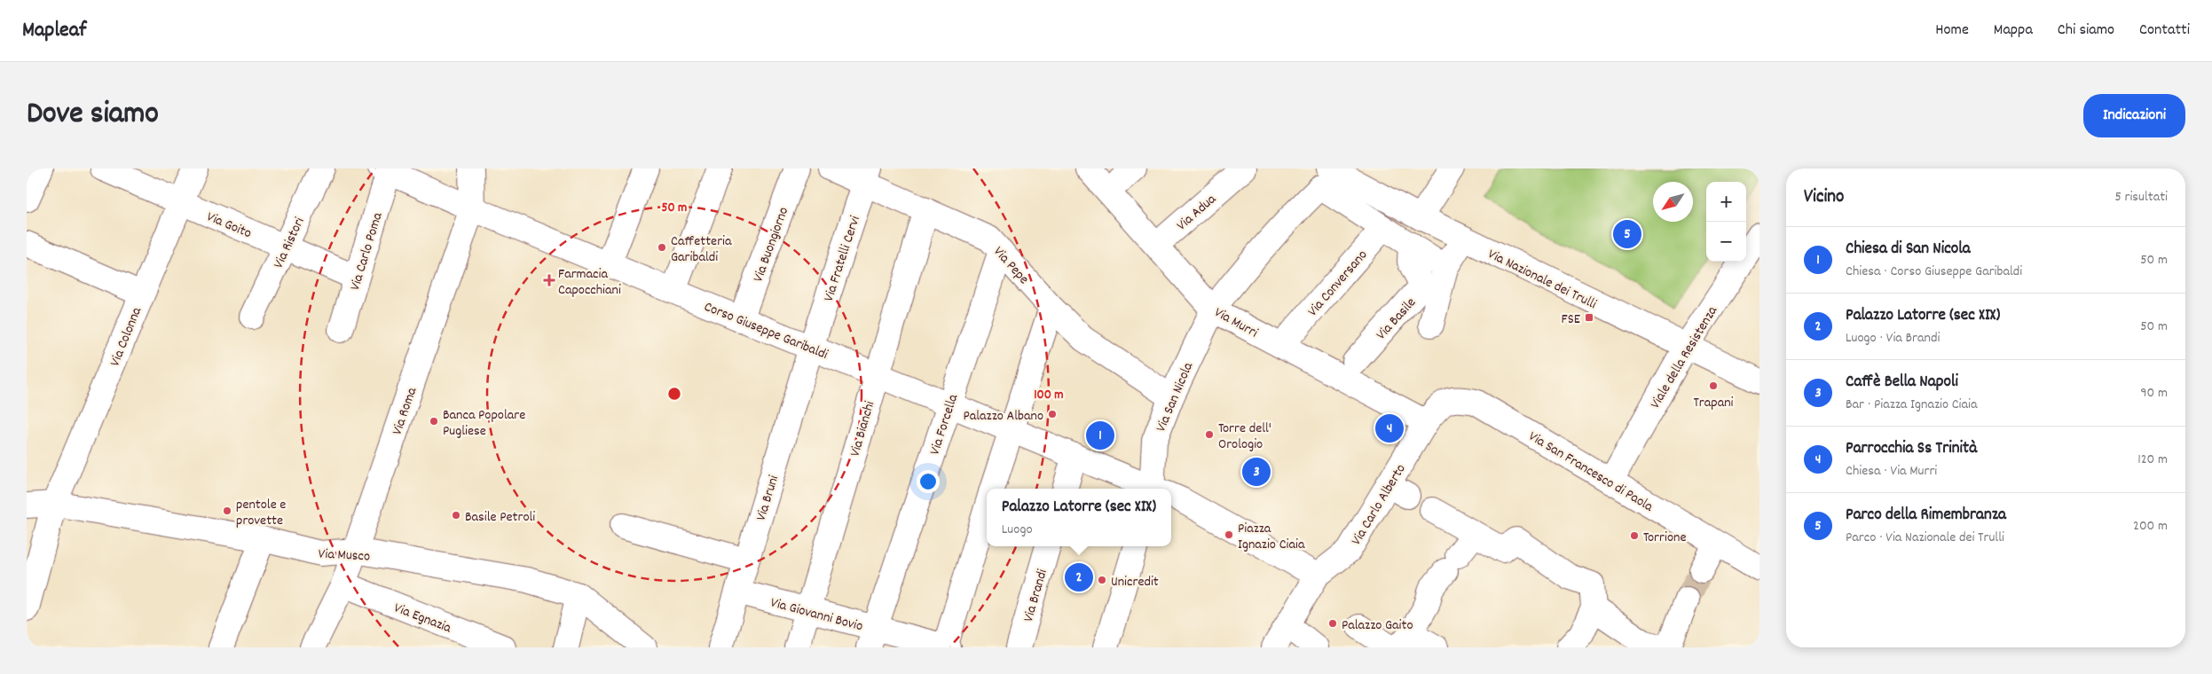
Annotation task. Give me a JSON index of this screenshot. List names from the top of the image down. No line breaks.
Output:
{"streets":{"street":["Via Adua","Via Goito","Via Ristori","Via Buongiorno","Via Carlo Poma","Via Fratelli Cervi","Via Pepe","Via Nazionale dei Trulli","Via Conversano","Via Basile","Via Murri","Corso Giuseppe Garibaldi","Via Colonna","Viale della Resistenza","Via San Nicola","Via Roma","Via Forcella","Via Bianchi","Via San Francesco di Paola","Via Bruni","Via Carlo Alberto","Via Musco","Via Brandi","Via Giovanni Bovio","Via Egnazia"]},"crossings":[["Via Goito","Via Ristori"],["Via Goito","Via Carlo Poma"],["Via Goito","Via Colonna"],["Via Buongiorno","Corso Giuseppe Garibaldi"],["Via Carlo Poma","Corso Giuseppe Garibaldi"],["Via Fratelli Cervi","Via Pepe"],["Via Fratelli Cervi","Corso Giuseppe Garibaldi"],["Via Fratelli Cervi","Via Bruni"],["Via Pepe","Via San Nicola"],["Via Pepe","Via Forcella"],["Via Pepe","Via Bianchi"],["Via Nazionale dei Trulli","Viale della Resistenza"],["Via Nazionale dei Trulli","Via San Nicola"],["Via Murri","Via San Nicola"],["Via Murri","Via San Francesco di Paola"],["Via Murri","Via Carlo Alberto"],["Corso Giuseppe Garibaldi","Via Roma"],["Corso Giuseppe Garibaldi","Via Forcella"],["Corso Giuseppe Garibaldi","Via Bianchi"],["Corso Giuseppe Garibaldi","Via Bruni"],["Via Colonna","Via Musco"],["Viale della Resistenza","Via San Francesco di Paola"],["Via Roma","Via Musco"],["Via Roma","Via Egnazia"],["Via Forcella","Via Giovanni Bovio"],["Via Bianchi","Via Giovanni Bovio"],["Via San Francesco di Paola","Via Carlo Alberto"],["Via Bruni","Via Giovanni Bovio"]],"places":{"other":["Caffetteria Garibaldi","Trapani","Palazzo Albano","Banca Popolare Pugliese","Torre dell' Orologio","pentole e provette","Basile Petroli","Piazza Ignazio Ciaia","Torrione","Unicredit","Palazzo Gaito"],"health":["Farmacia Capocchiani"],"transit":["FSE"]},"north":"bottom left","page":{"header":"Mapleaf","nav":["Home","Mappa","Chi siamo","Contatti"],"title":"Dove siamo","buttons":"Indicazioni","heading":["Vicino","5 risultati"],"map_buttons":["+","−"],"pins":["5","4","1","3","2"],"list":[{"mark":"1","name":"Chiesa di San Nicola","note":"Chiesa · Corso Giuseppe Garibaldi","value":"50 m"},{"mark":"2","name":"Palazzo Latorre (sec XIX)","note":"Luogo · Via Brandi","value":"50 m"},{"mark":"3","name":"Caffè Bella Napoli","note":"Bar · Piazza Ignazio Ciaia","value":"90 m"},{"mark":"4","name":"Parrocchia Ss Trinità","note":"Chiesa · Via Murri","value":"120 m"},{"mark":"5","name":"Parco della Rimembranza","note":"Parco · Via Nazionale dei Trulli","value":"200 m"}],"popup":["Palazzo Latorre (sec XIX)","Luogo"]},"rings":["50 m","100 m"]}
